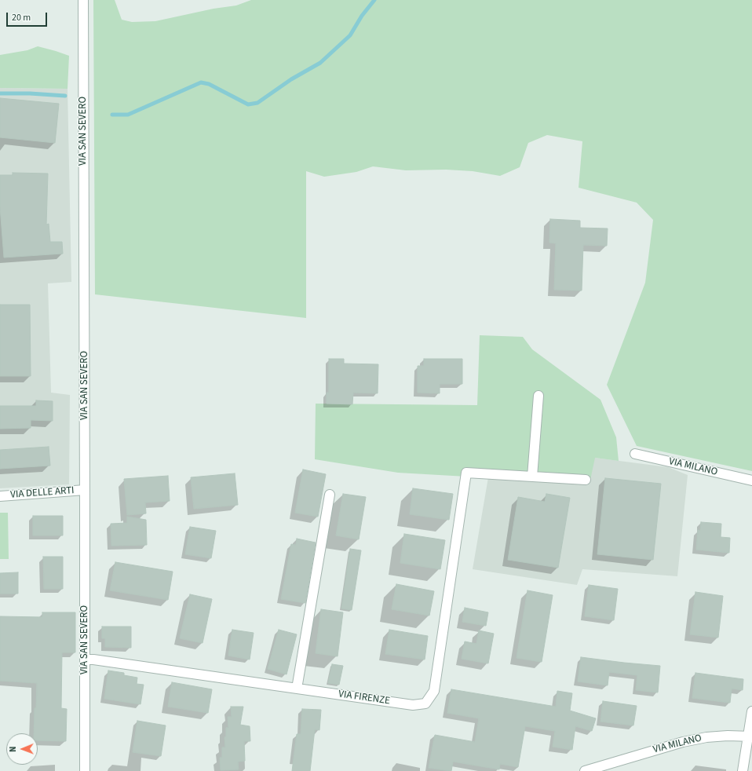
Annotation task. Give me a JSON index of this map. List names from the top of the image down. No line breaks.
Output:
{"streets":{"street":["VIA SAN SEVERO","VIA MILANO","VIA DELLE ARTI","VIA FIRENZE"]},"crossings":[["VIA SAN SEVERO","VIA DELLE ARTI"],["VIA SAN SEVERO","VIA FIRENZE"]],"scale_bar":"20 m","north":"left"}
